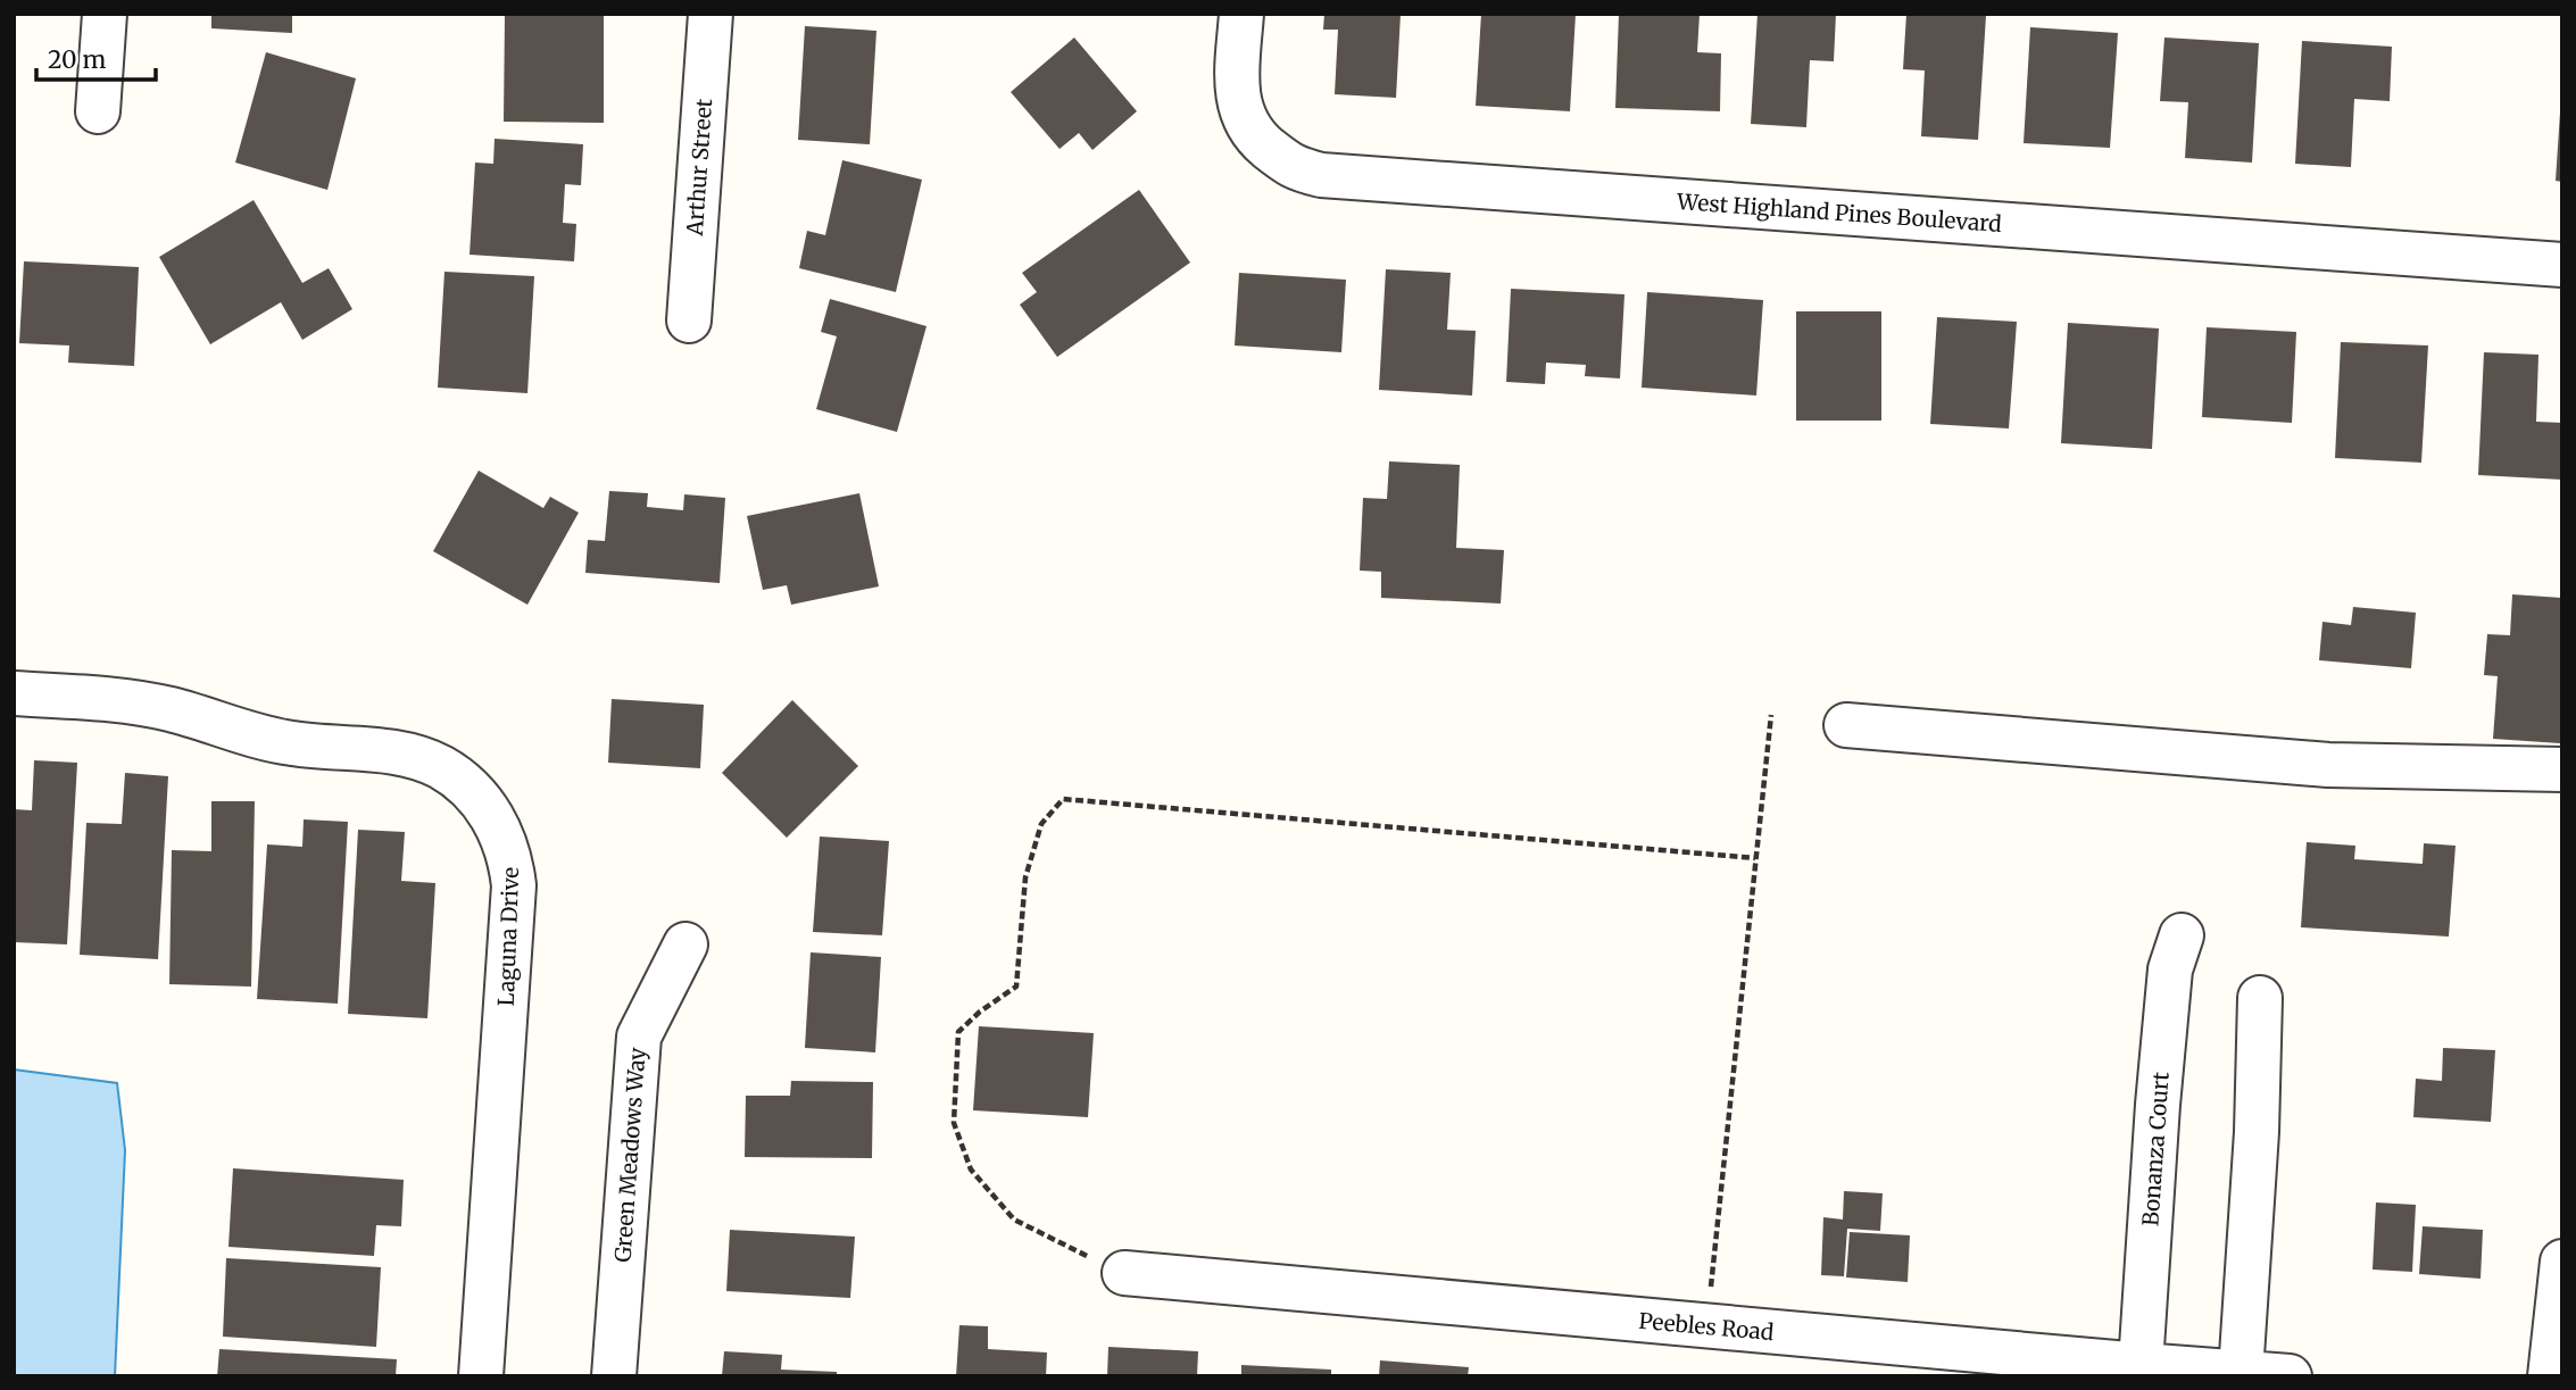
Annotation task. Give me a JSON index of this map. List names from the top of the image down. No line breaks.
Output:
{"streets":{"street":["Arthur Street","West Highland Pines Boulevard","Laguna Drive","Bonanza Court","Green Meadows Way","Peebles Road"]},"crossings":[["Bonanza Court","Peebles Road"]],"scale_bar":"20 m"}
